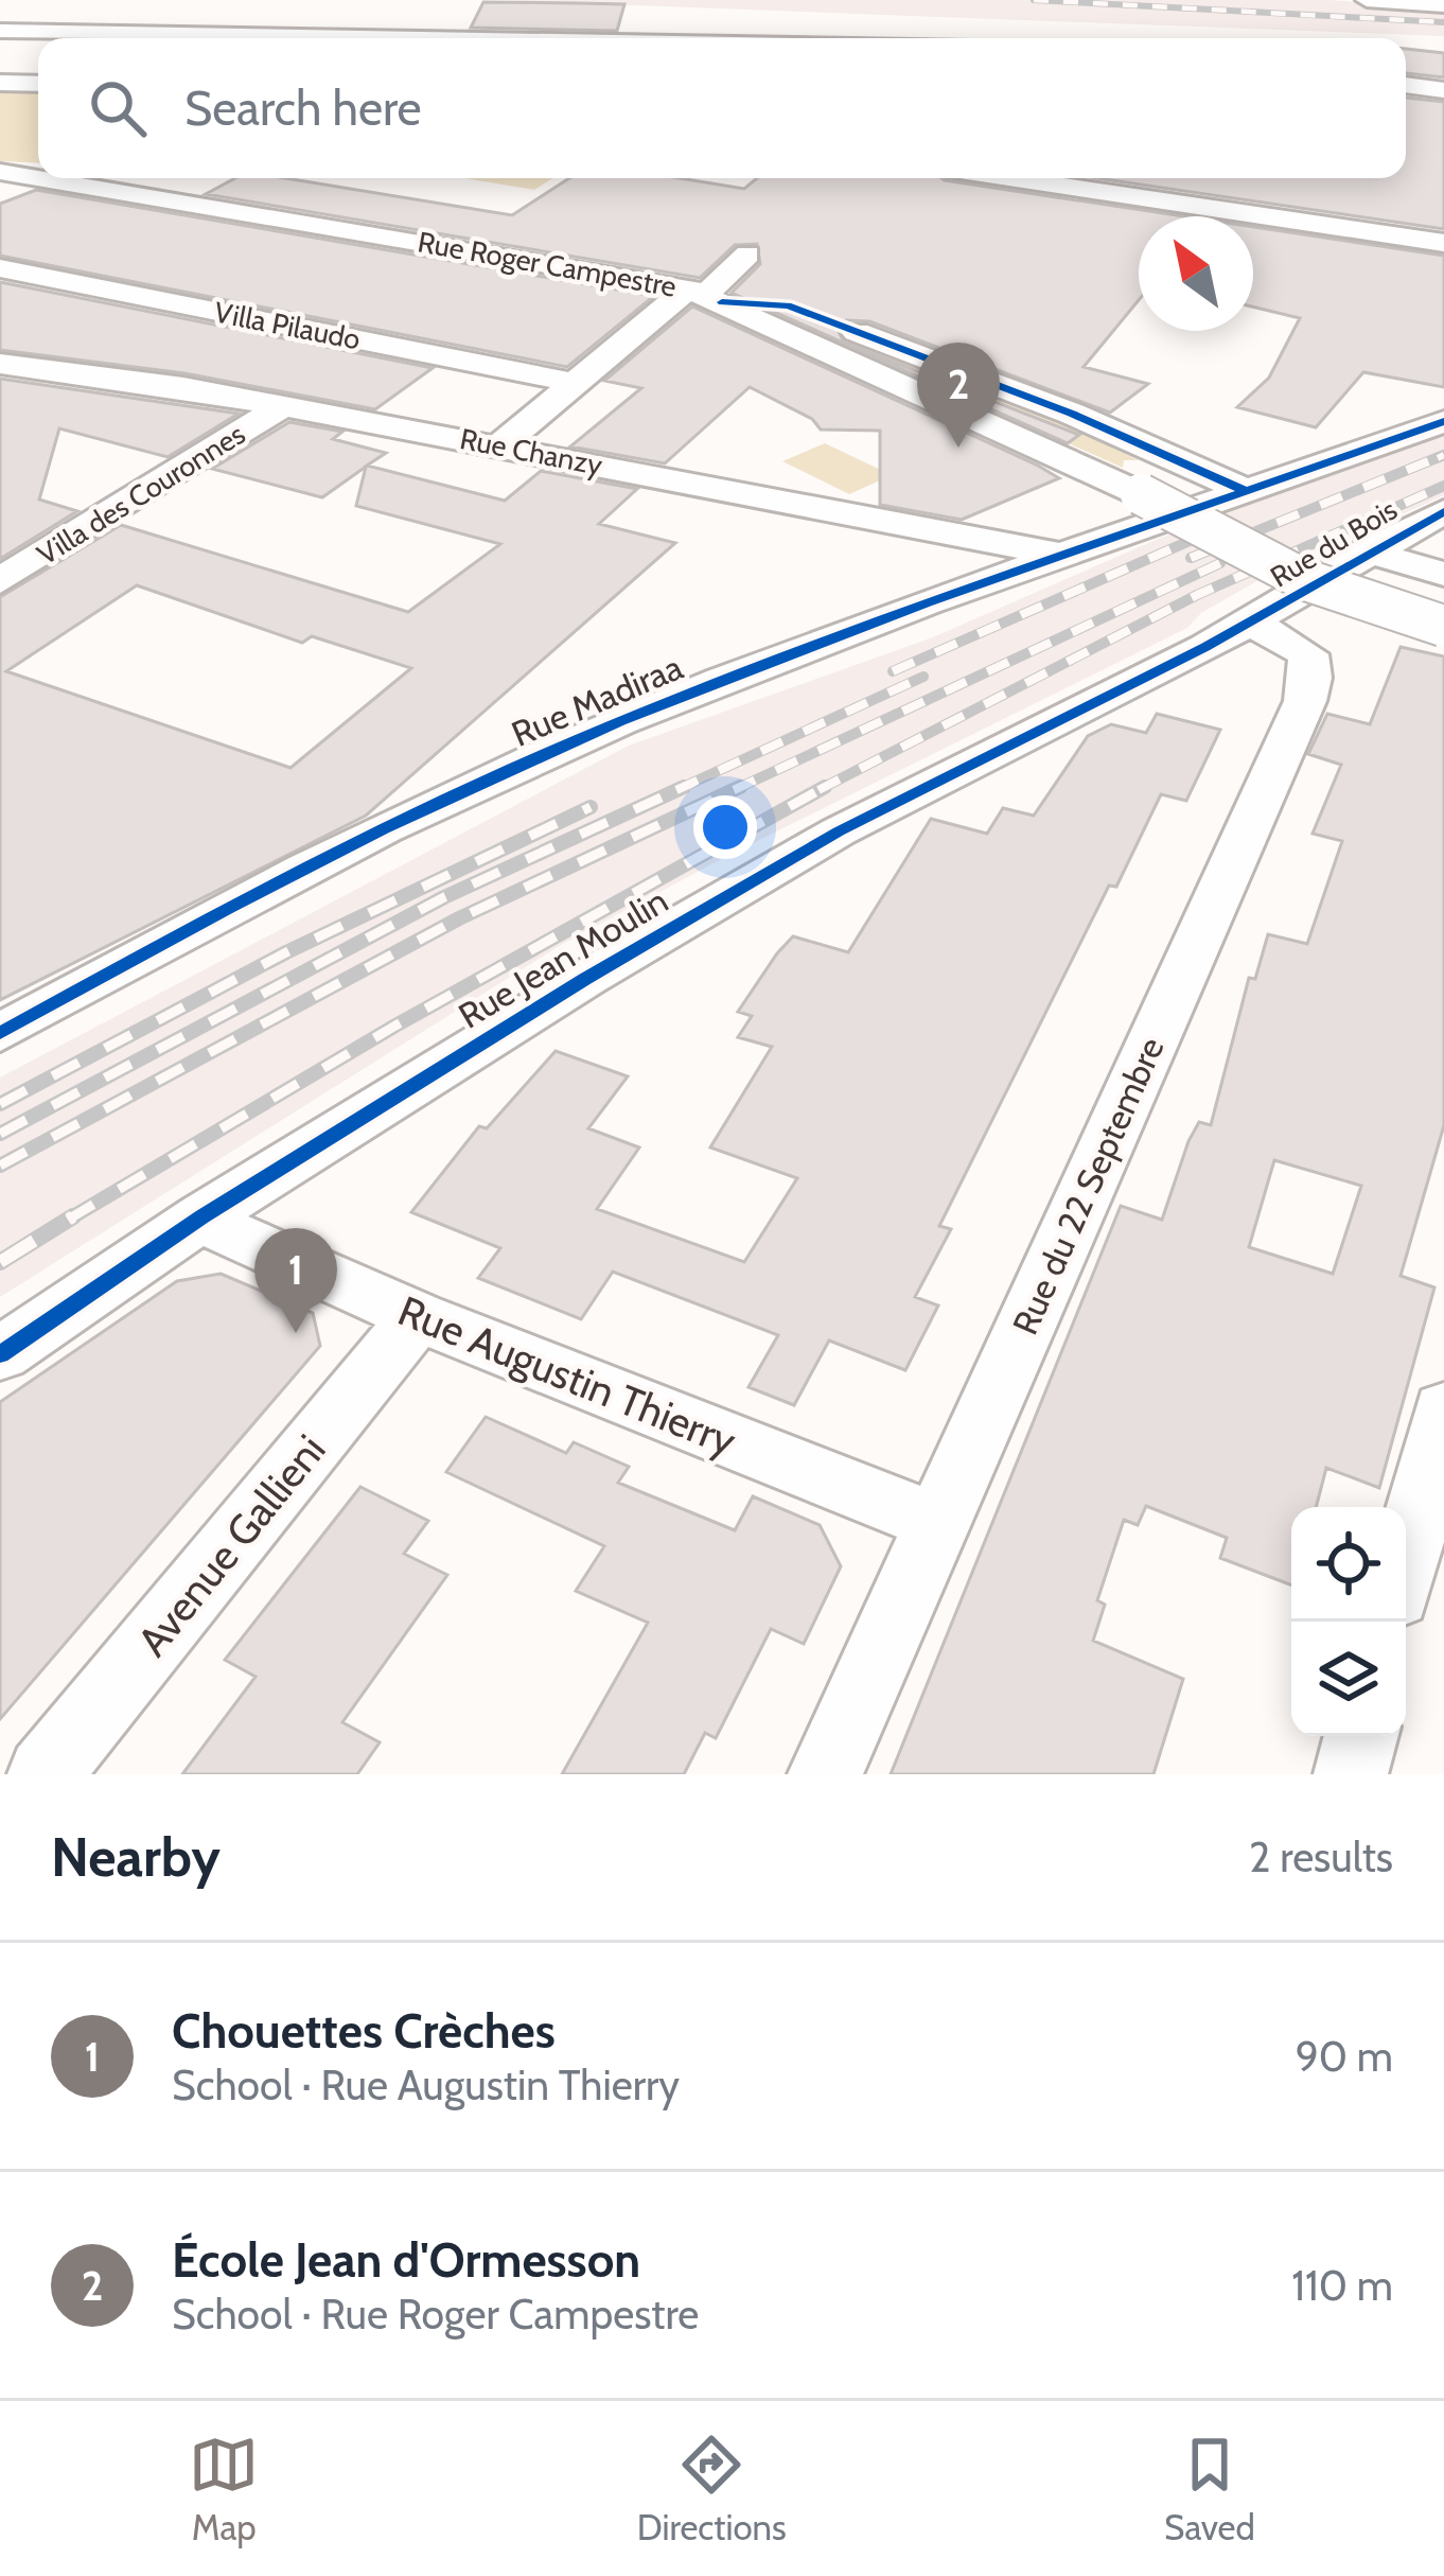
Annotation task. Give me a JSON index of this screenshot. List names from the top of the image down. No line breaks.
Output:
{"streets":{"street":["Rue Roger Campestre","Villa Pilaudo","Rue Chanzy","Villa des Couronnes","Rue du Bois","Rue Madiraa","Rue Jean Moulin","Rue du 22 Septembre","Rue Augustin Thierry","Avenue Gallieni"]},"crossings":[["Rue Chanzy","Villa des Couronnes"],["Rue Chanzy","Rue Madiraa"],["Rue du Bois","Rue Jean Moulin"],["Rue du Bois","Rue du 22 Septembre"],["Rue Jean Moulin","Rue du 22 Septembre"],["Rue Jean Moulin","Rue Augustin Thierry"],["Rue du 22 Septembre","Rue Augustin Thierry"],["Rue Augustin Thierry","Avenue Gallieni"]],"north":"top left","page":{"search":"Search here","pins":["2","1"],"heading":["Nearby","2 results"],"list":[{"mark":"1","name":"Chouettes Crèches","note":"School · Rue Augustin Thierry","value":"90 m"},{"mark":"2","name":"École Jean d'Ormesson","note":"School · Rue Roger Campestre","value":"110 m"}],"nav":["Map","Directions","Saved"]}}
